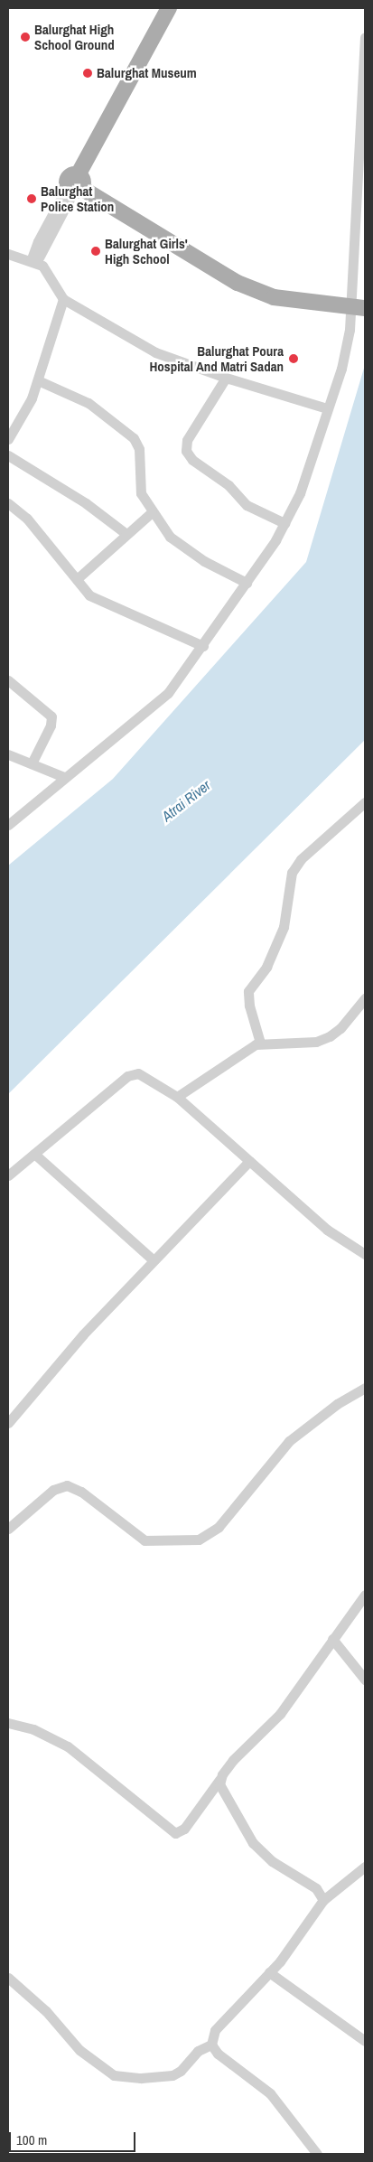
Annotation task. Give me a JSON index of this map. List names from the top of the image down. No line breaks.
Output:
{"water":["Atrai River"],"places":["Balurghat High School Ground","Balurghat Museum","Balurghat Police Station","Balurghat Girls' High School","Balurghat Poura Hospital And Matri Sadan"],"scale_bar":"100 m"}
